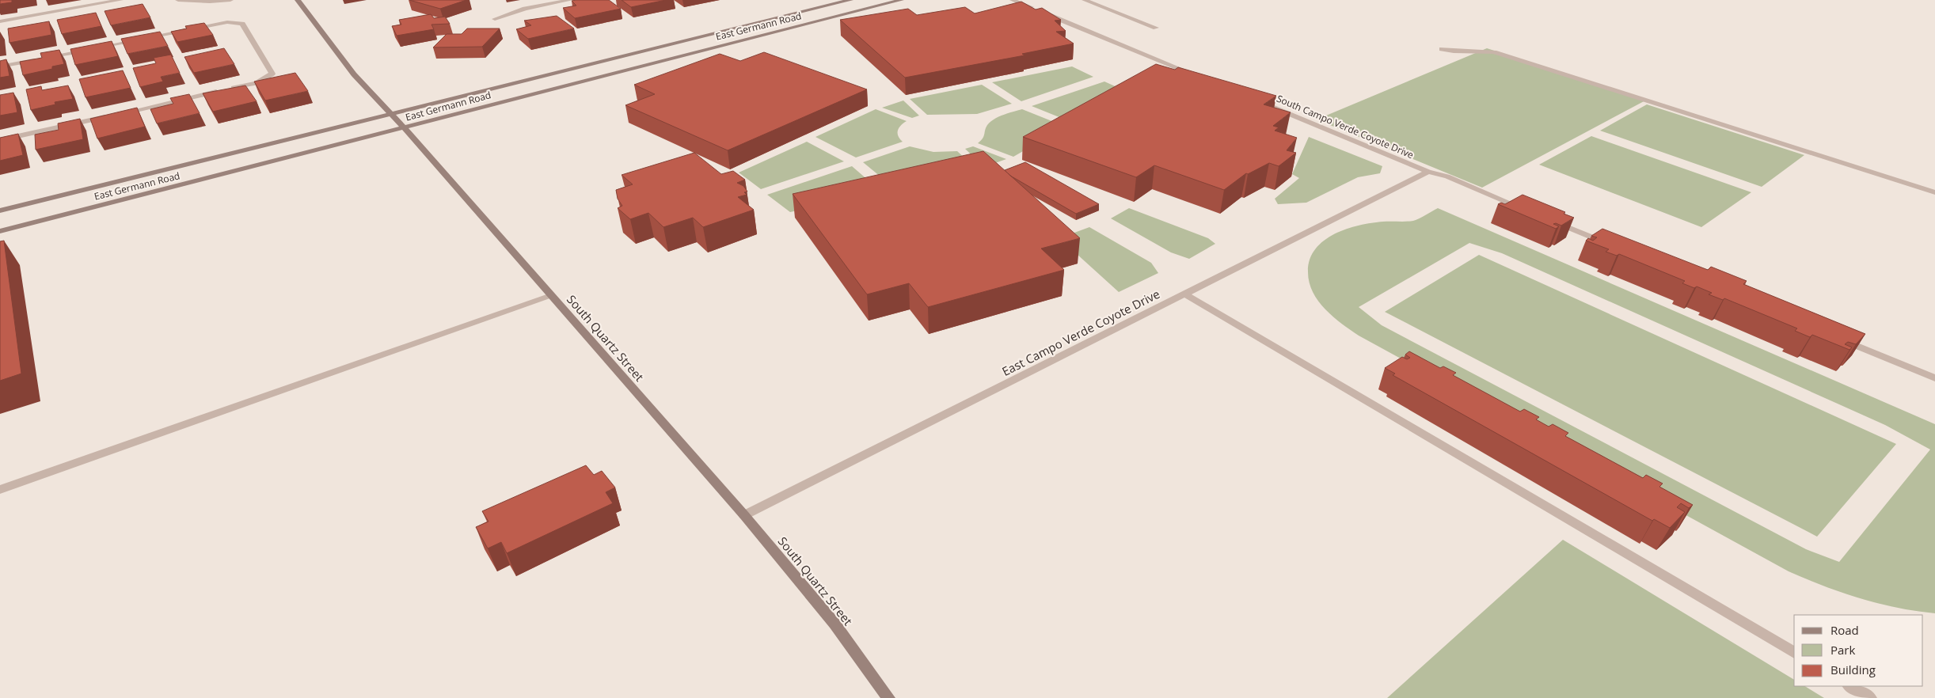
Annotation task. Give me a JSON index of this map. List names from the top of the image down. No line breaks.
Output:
{"streets":{"main road":["East Germann Road","South Quartz Street"],"street":["South Campo Verde Coyote Drive","East Campo Verde Coyote Drive"]},"crossings":[["East Germann Road","South Quartz Street"],["South Campo Verde Coyote Drive","East Campo Verde Coyote Drive"],["East Campo Verde Coyote Drive","South Quartz Street"]],"legend":["Road","Park","Building"]}
